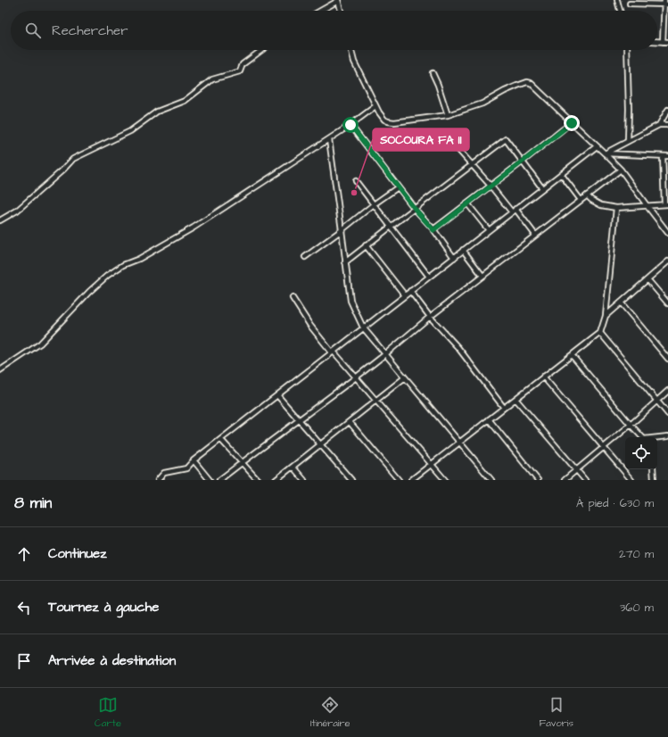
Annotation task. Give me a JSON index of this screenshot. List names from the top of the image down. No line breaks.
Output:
{"places":["SOCOURA FA II"],"page":{"search":"Rechercher","heading":["8 min","À pied · 630 m"],"list":[["Continuez","270 m"],["Tournez à gauche","360 m"],"Arrivée à destination"],"nav":["Carte","Itinéraire","Favoris"]}}
